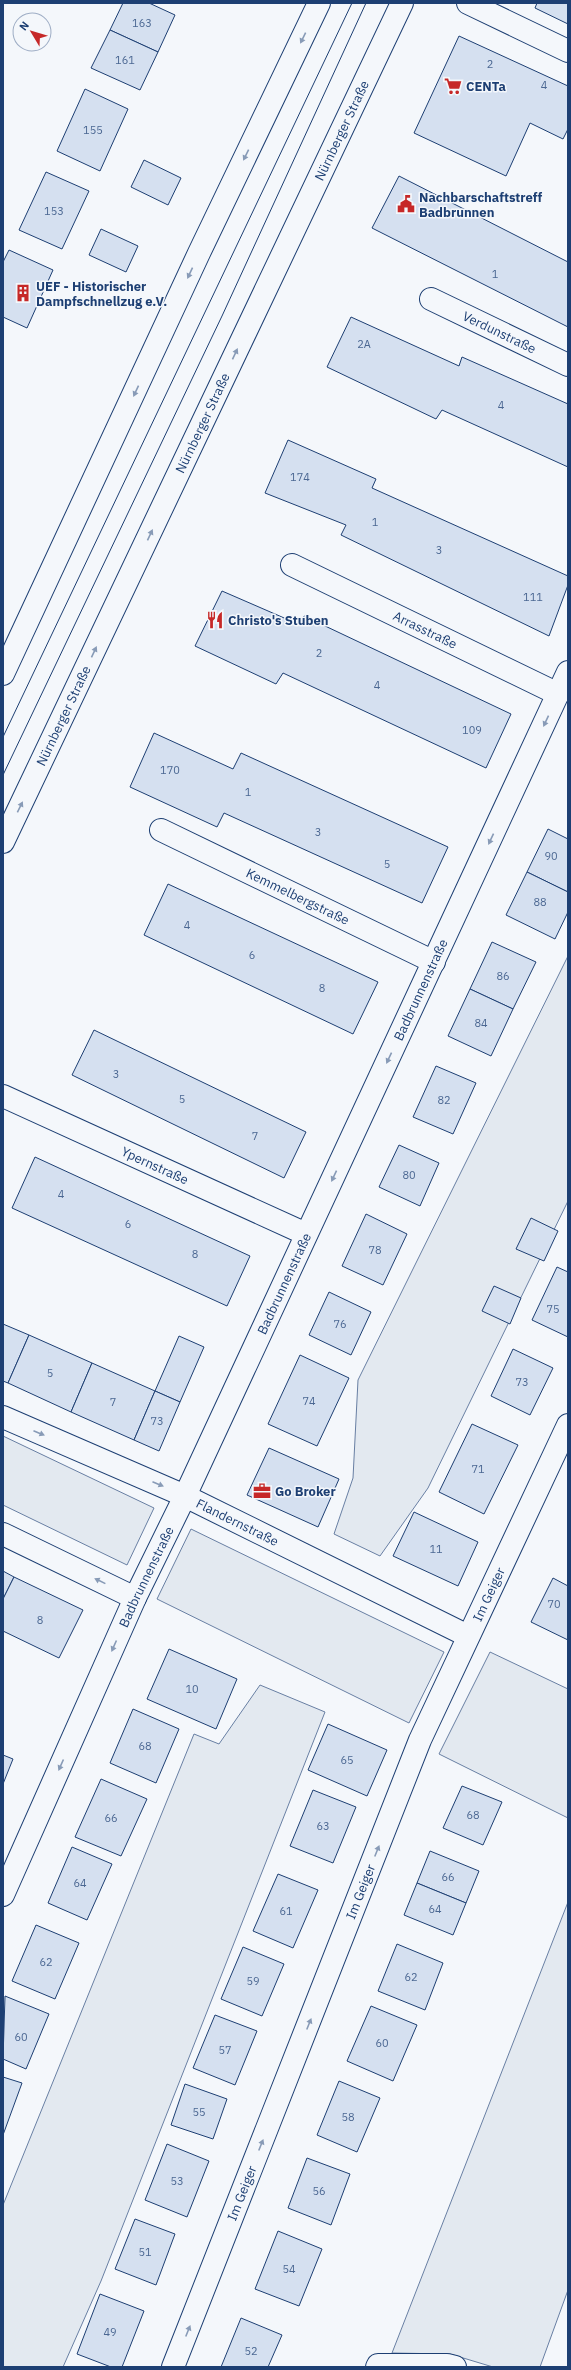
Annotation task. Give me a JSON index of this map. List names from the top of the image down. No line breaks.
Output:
{"streets":{"street":["Nürnberger Straße","Verdunstraße","Arrasstraße","Kemmelbergstraße","Badbrunnenstraße","Ypernstraße","Flandernstraße","Im Geiger"]},"crossings":[["Arrasstraße","Badbrunnenstraße"],["Kemmelbergstraße","Badbrunnenstraße"],["Badbrunnenstraße","Ypernstraße"],["Badbrunnenstraße","Flandernstraße"],["Flandernstraße","Im Geiger"]],"one_way":["Badbrunnenstraße","Im Geiger"],"places":{"supermarket":["CENTa"],"public building":["Nachbarschaftstreff Badbrunnen"],"building":["UEF - Historischer Dampfschnellzug e.V."],"restaurant":["Christo's Stuben"],"office":["Go Broker"]},"house_numbers":["163","161","2","4","155","153","1","2A","4","174","1","3","111","2","4","109","170","1","3","90","5","88","4","6","86","8","84","3","5","82","7","80","4","6","78","8","75","76","5","73","74","7","73","71","11","70","8","10","68","65","68","66","63","66","64","64","61","62","62","59","60","60","57","55","58","53","56","51","54","49","52"],"north":"top left"}
